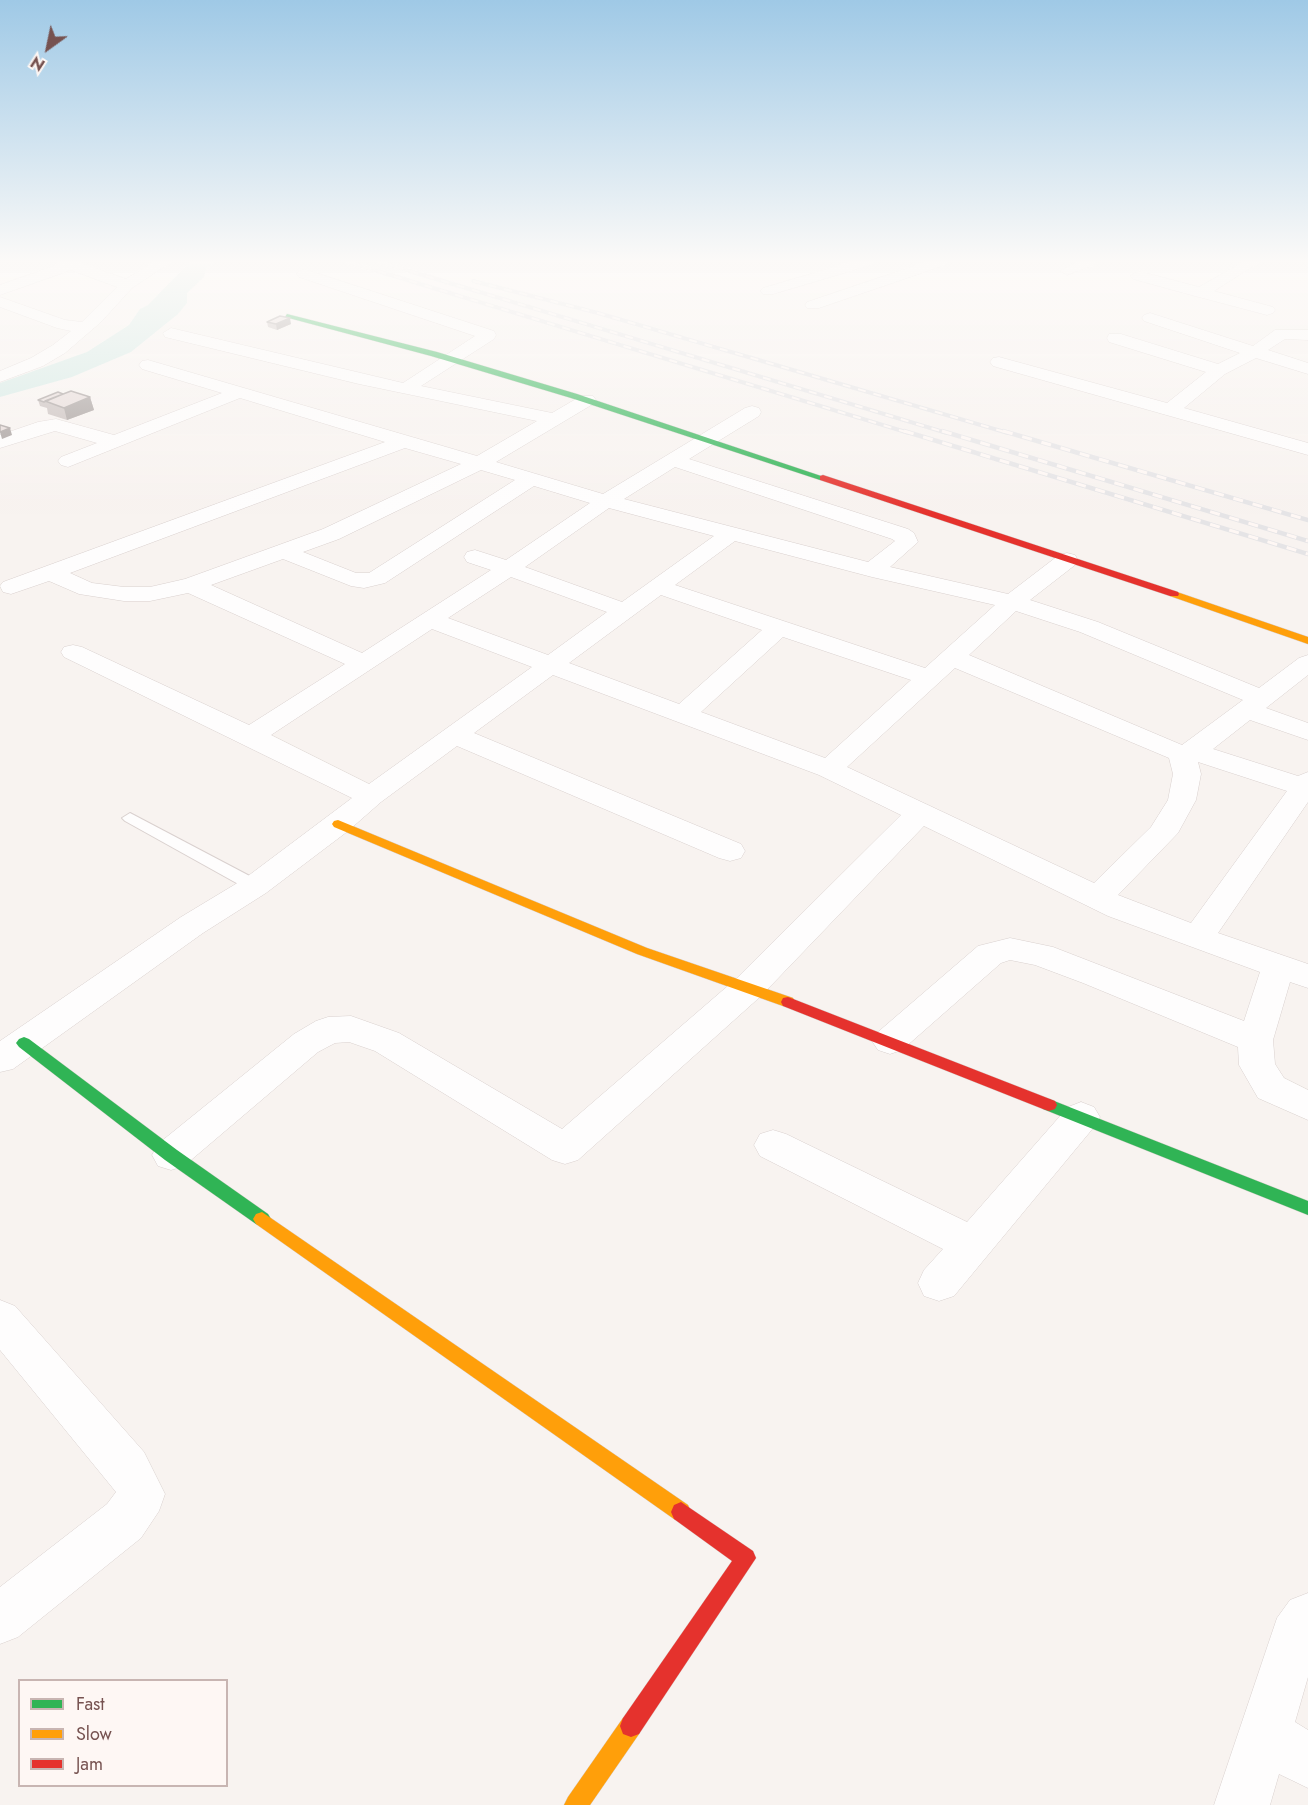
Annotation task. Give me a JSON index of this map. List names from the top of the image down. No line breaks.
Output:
{"legend":["Fast","Slow","Jam"],"north":"bottom left"}
